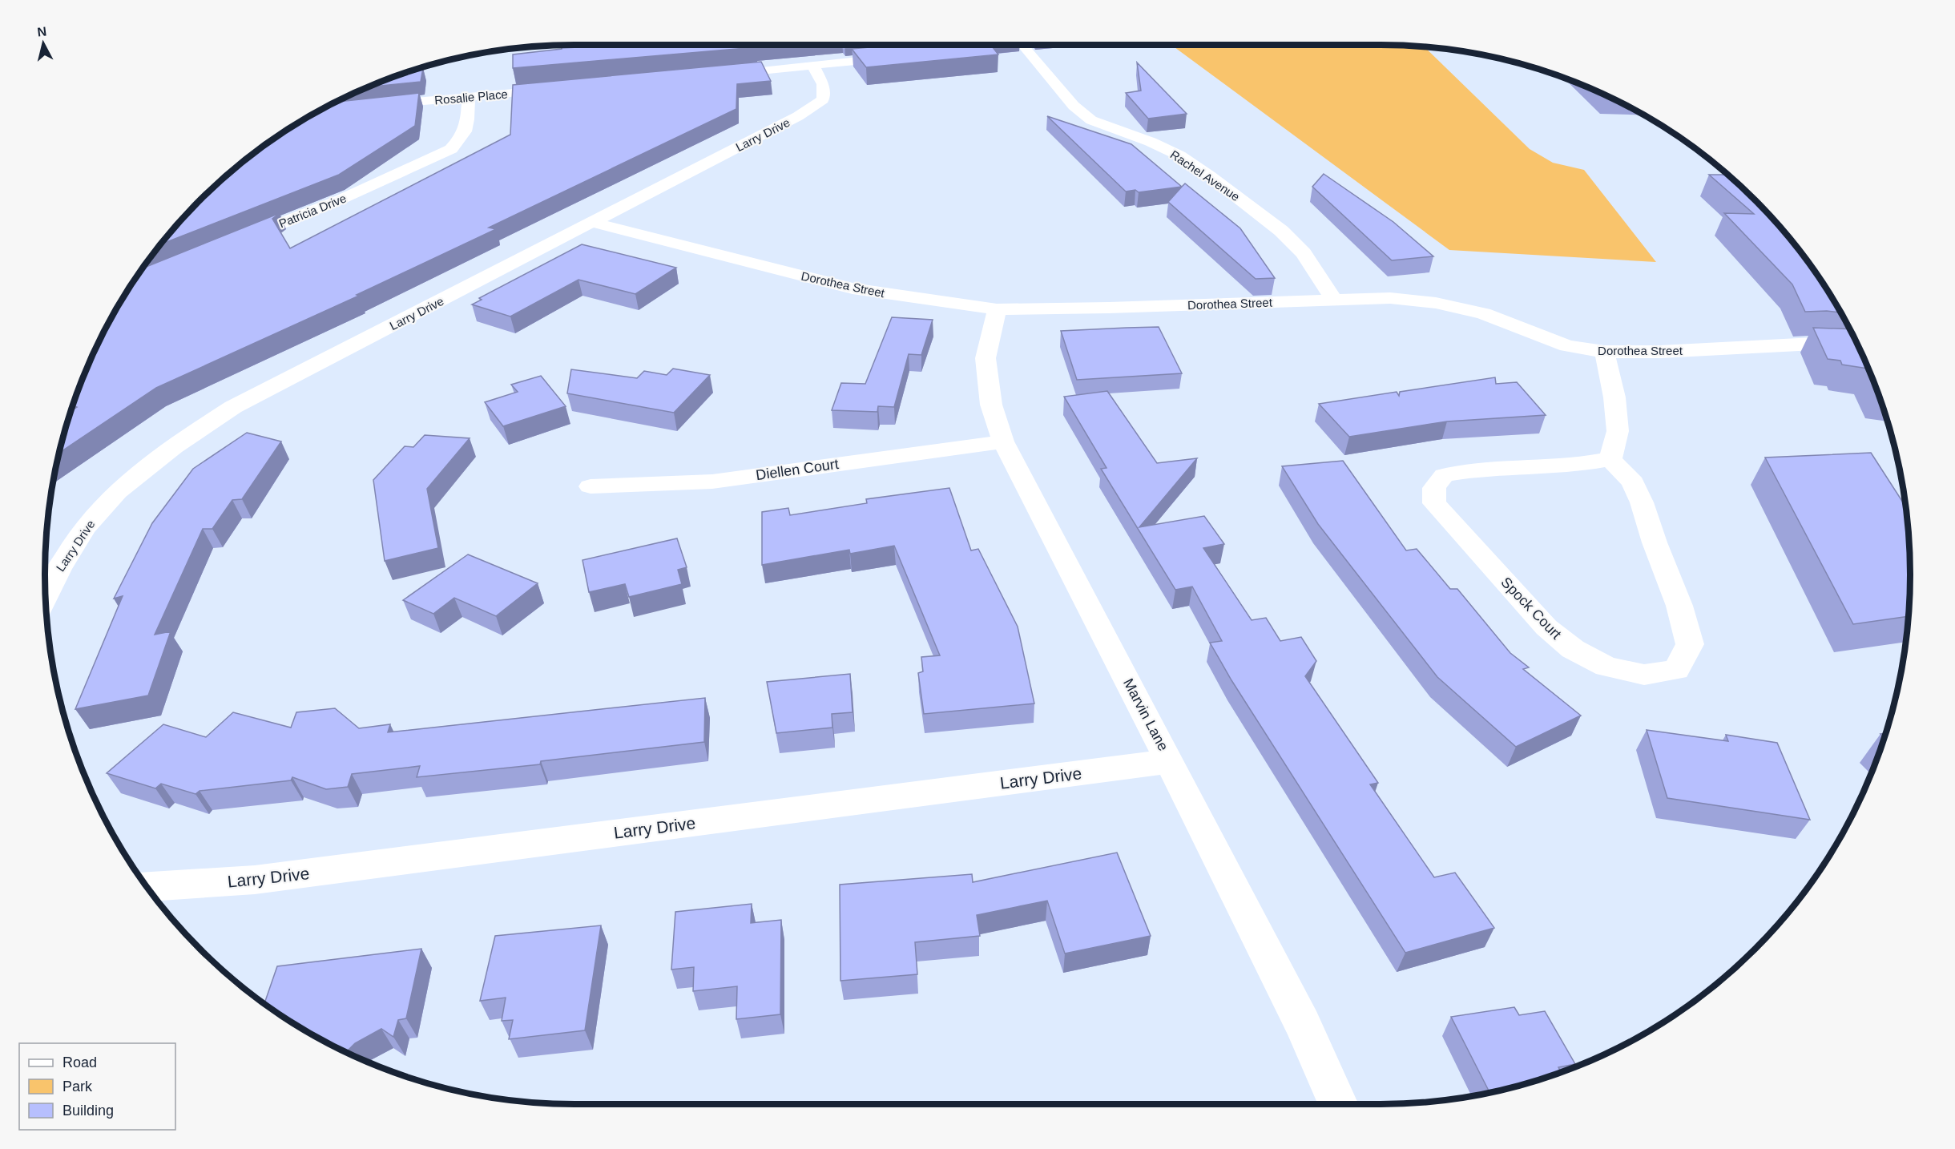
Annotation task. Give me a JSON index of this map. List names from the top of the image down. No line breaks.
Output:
{"streets":{"street":["Rosalie Place","Larry Drive","Rachel Avenue","Patricia Drive","Dorothea Street","Diellen Court","Spock Court","Marvin Lane"]},"crossings":[["Rosalie Place","Patricia Drive"],["Larry Drive","Dorothea Street"],["Larry Drive","Marvin Lane"],["Rachel Avenue","Dorothea Street"],["Dorothea Street","Marvin Lane"],["Diellen Court","Marvin Lane"]],"legend":["Road","Park","Building"],"north":"top"}
